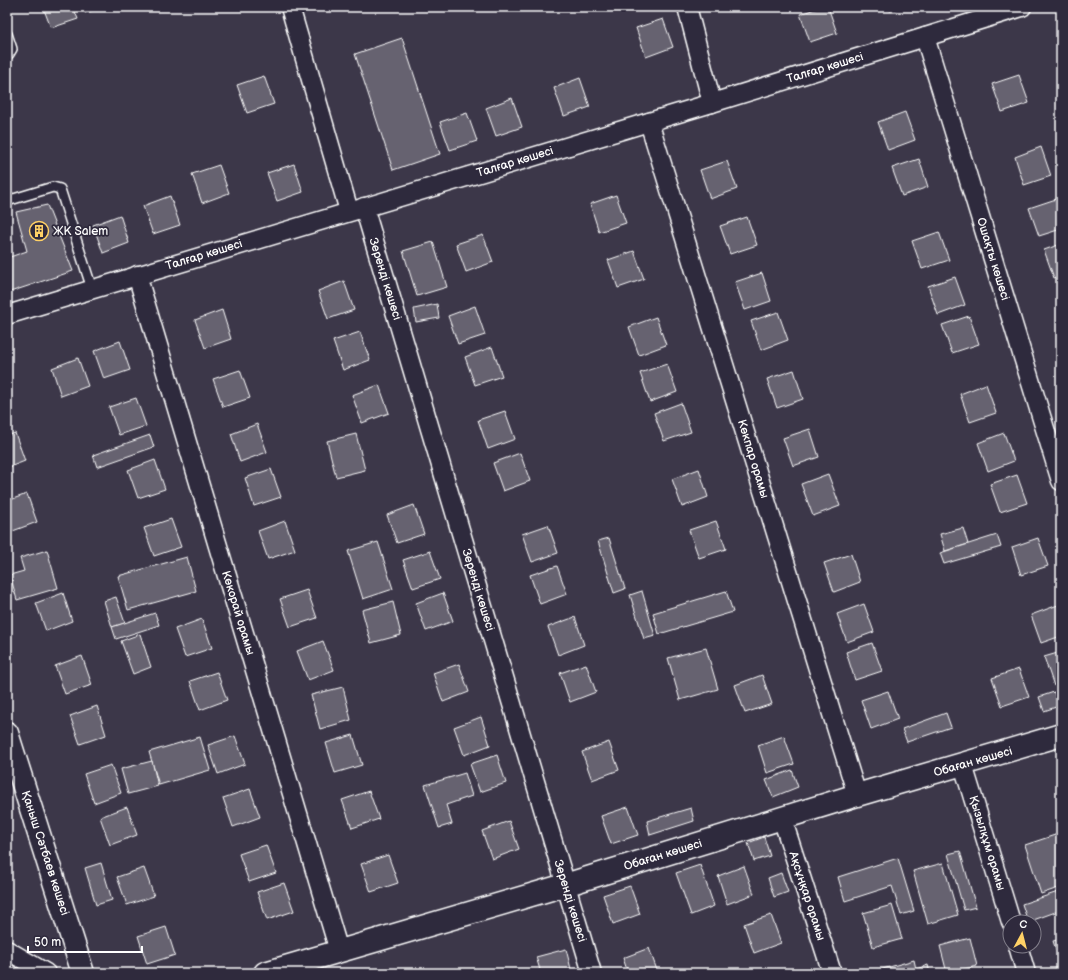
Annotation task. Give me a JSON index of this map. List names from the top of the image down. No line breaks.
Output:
{"streets":{"street":["Талғар көшесі","Ошақты көшесі","Зеренді көшесі","Көкпар орамы","Көкорай орамы","Обаған көшесі","Қызылқұм орамы","Қаныш Сәтбаев көшесі","Ақсұңқар орамы"]},"crossings":[["Талғар көшесі","Ошақты көшесі"],["Талғар көшесі","Зеренді көшесі"],["Талғар көшесі","Көкпар орамы"],["Талғар көшесі","Көкорай орамы"],["Зеренді көшесі","Обаған көшесі"],["Көкпар орамы","Обаған көшесі"],["Көкорай орамы","Обаған көшесі"],["Обаған көшесі","Қызылқұм орамы"],["Обаған көшесі","Ақсұңқар орамы"]],"places":{"building":["ЖК Salem"]},"scale_bar":"50 m","north":"top"}
